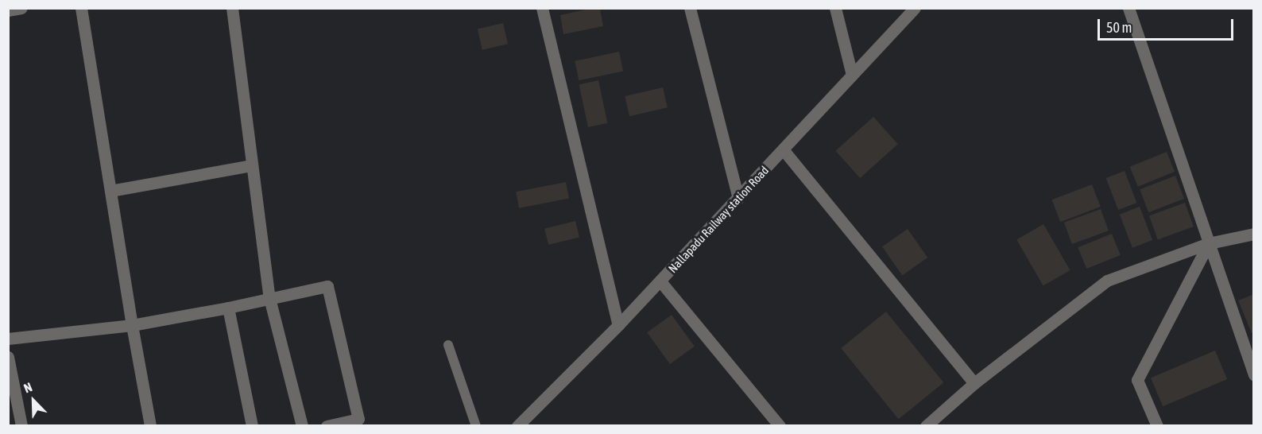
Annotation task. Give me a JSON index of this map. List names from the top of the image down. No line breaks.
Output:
{"streets":{"street":["Nallapadu Railway station Road"]},"scale_bar":"50 m","north":"top left"}
